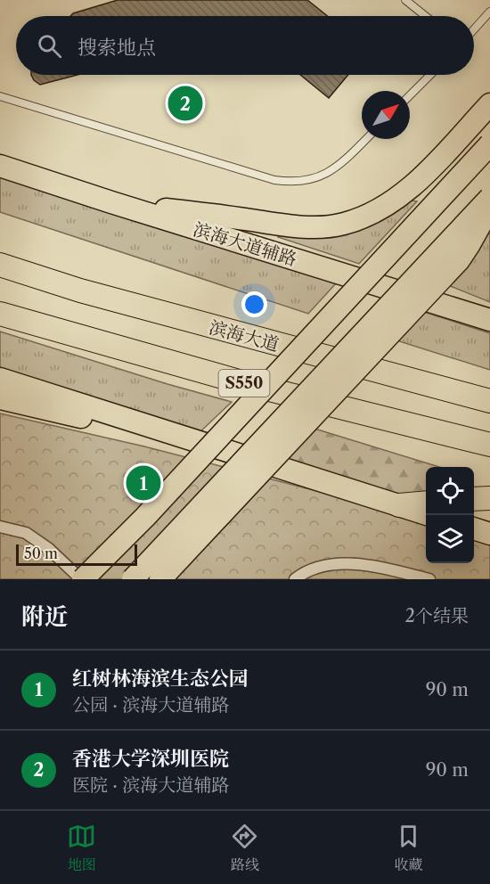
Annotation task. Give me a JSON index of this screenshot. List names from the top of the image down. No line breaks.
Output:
{"streets":{"highway":["滨海大道","S550"],"main road":["滨海大道辅路"]},"scale_bar":"50 m","north":"top right","page":{"search":"搜索地点","pins":["2","1"],"scale":"50 m","heading":["附近","2个结果"],"list":[{"mark":"1","name":"红树林海滨生态公园","note":"公园 · 滨海大道辅路","value":"90 m"},{"mark":"2","name":"香港大学深圳医院","note":"医院 · 滨海大道辅路","value":"90 m"}],"nav":["地图","路线","收藏"]}}
